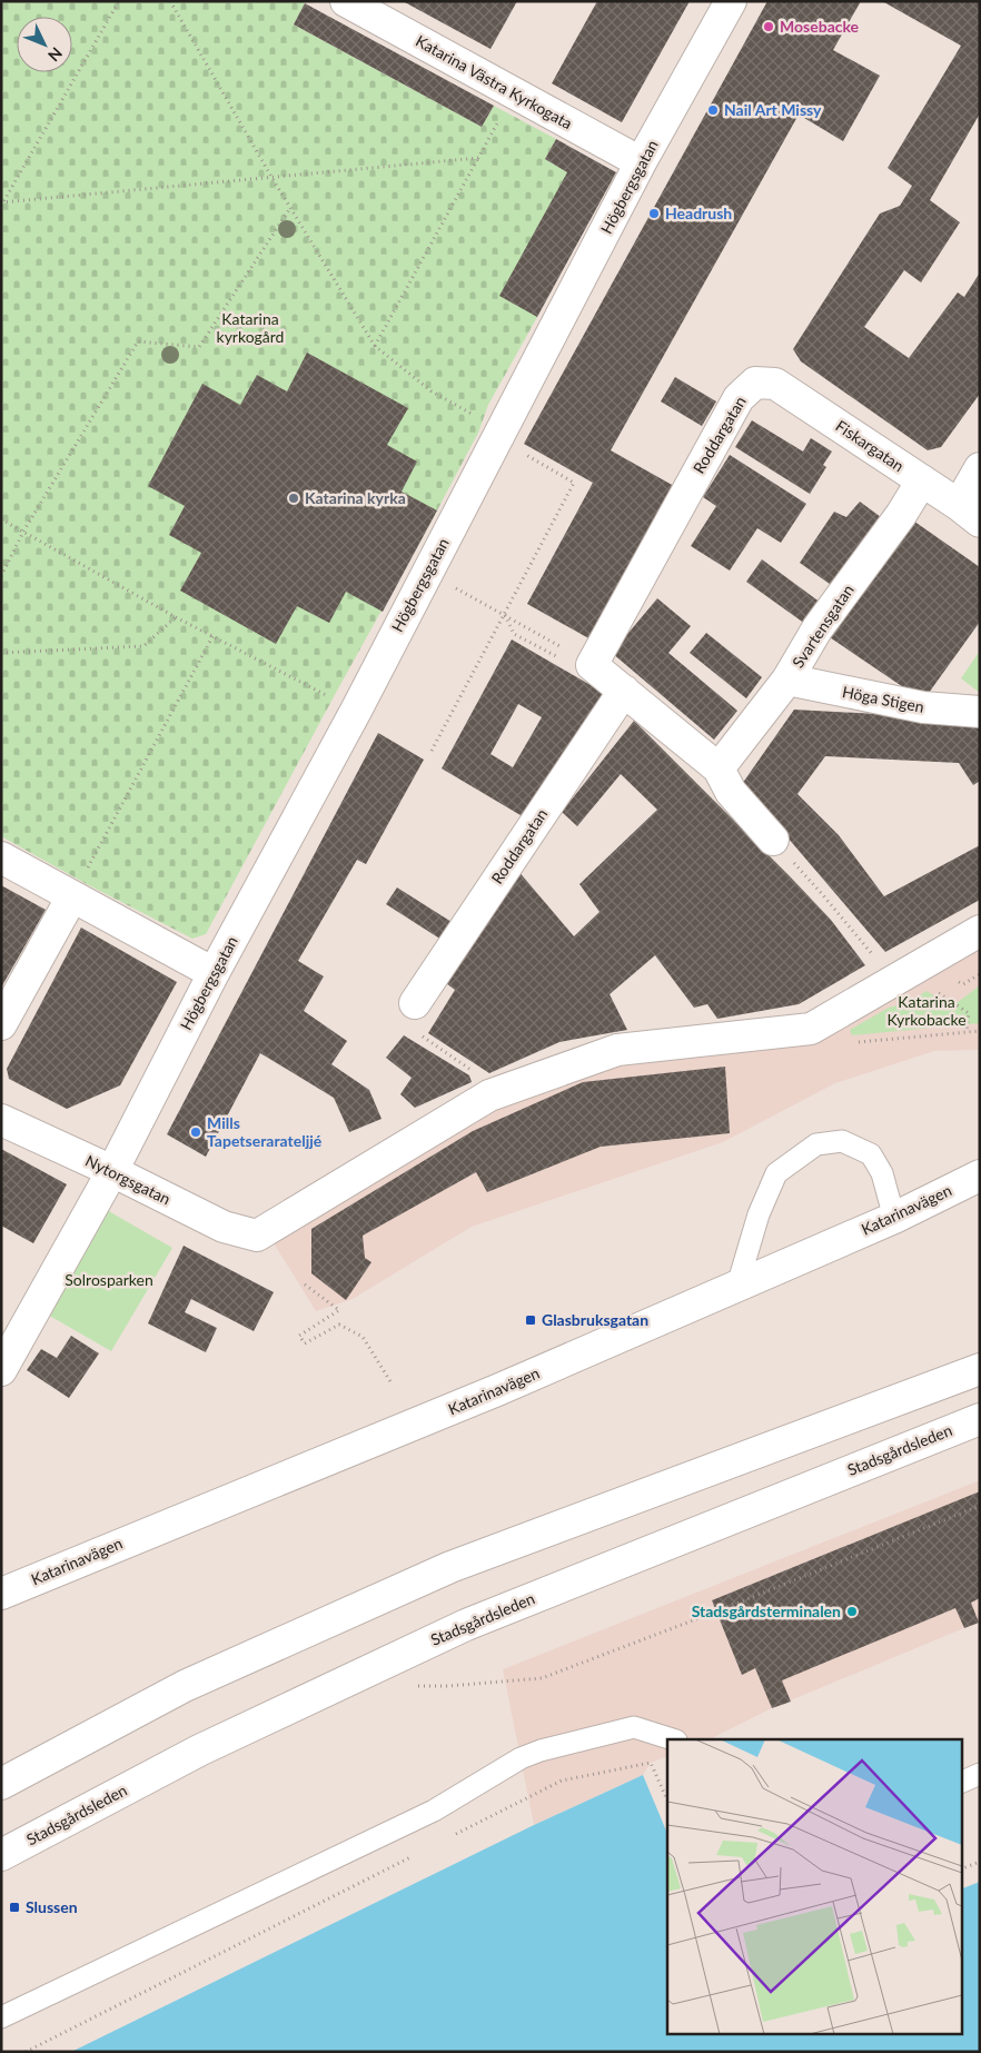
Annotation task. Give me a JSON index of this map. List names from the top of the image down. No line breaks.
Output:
{"streets":{"street":["Katarina Västra Kyrkogata","Högbergsgatan","Roddargatan","Fiskargatan","Svartensgatan","Höga Stigen","Nytorgsgatan","Katarinavägen","Stadsgårdsleden"]},"crossings":[["Katarina Västra Kyrkogata","Högbergsgatan"],["Högbergsgatan","Nytorgsgatan"],["Roddargatan","Fiskargatan"],["Fiskargatan","Svartensgatan"],["Svartensgatan","Höga Stigen"]],"parks":["Katarina kyrkogård","Katarina Kyrkobacke","Solrosparken"],"places":{"other":["Mosebacke","Nail Art Missy","Headrush","Katarina kyrka","Mills Tapetserarateljjé","Stadsgårdsterminalen"],"transit":["Glasbruksgatan","Slussen"]},"north":"bottom right"}
